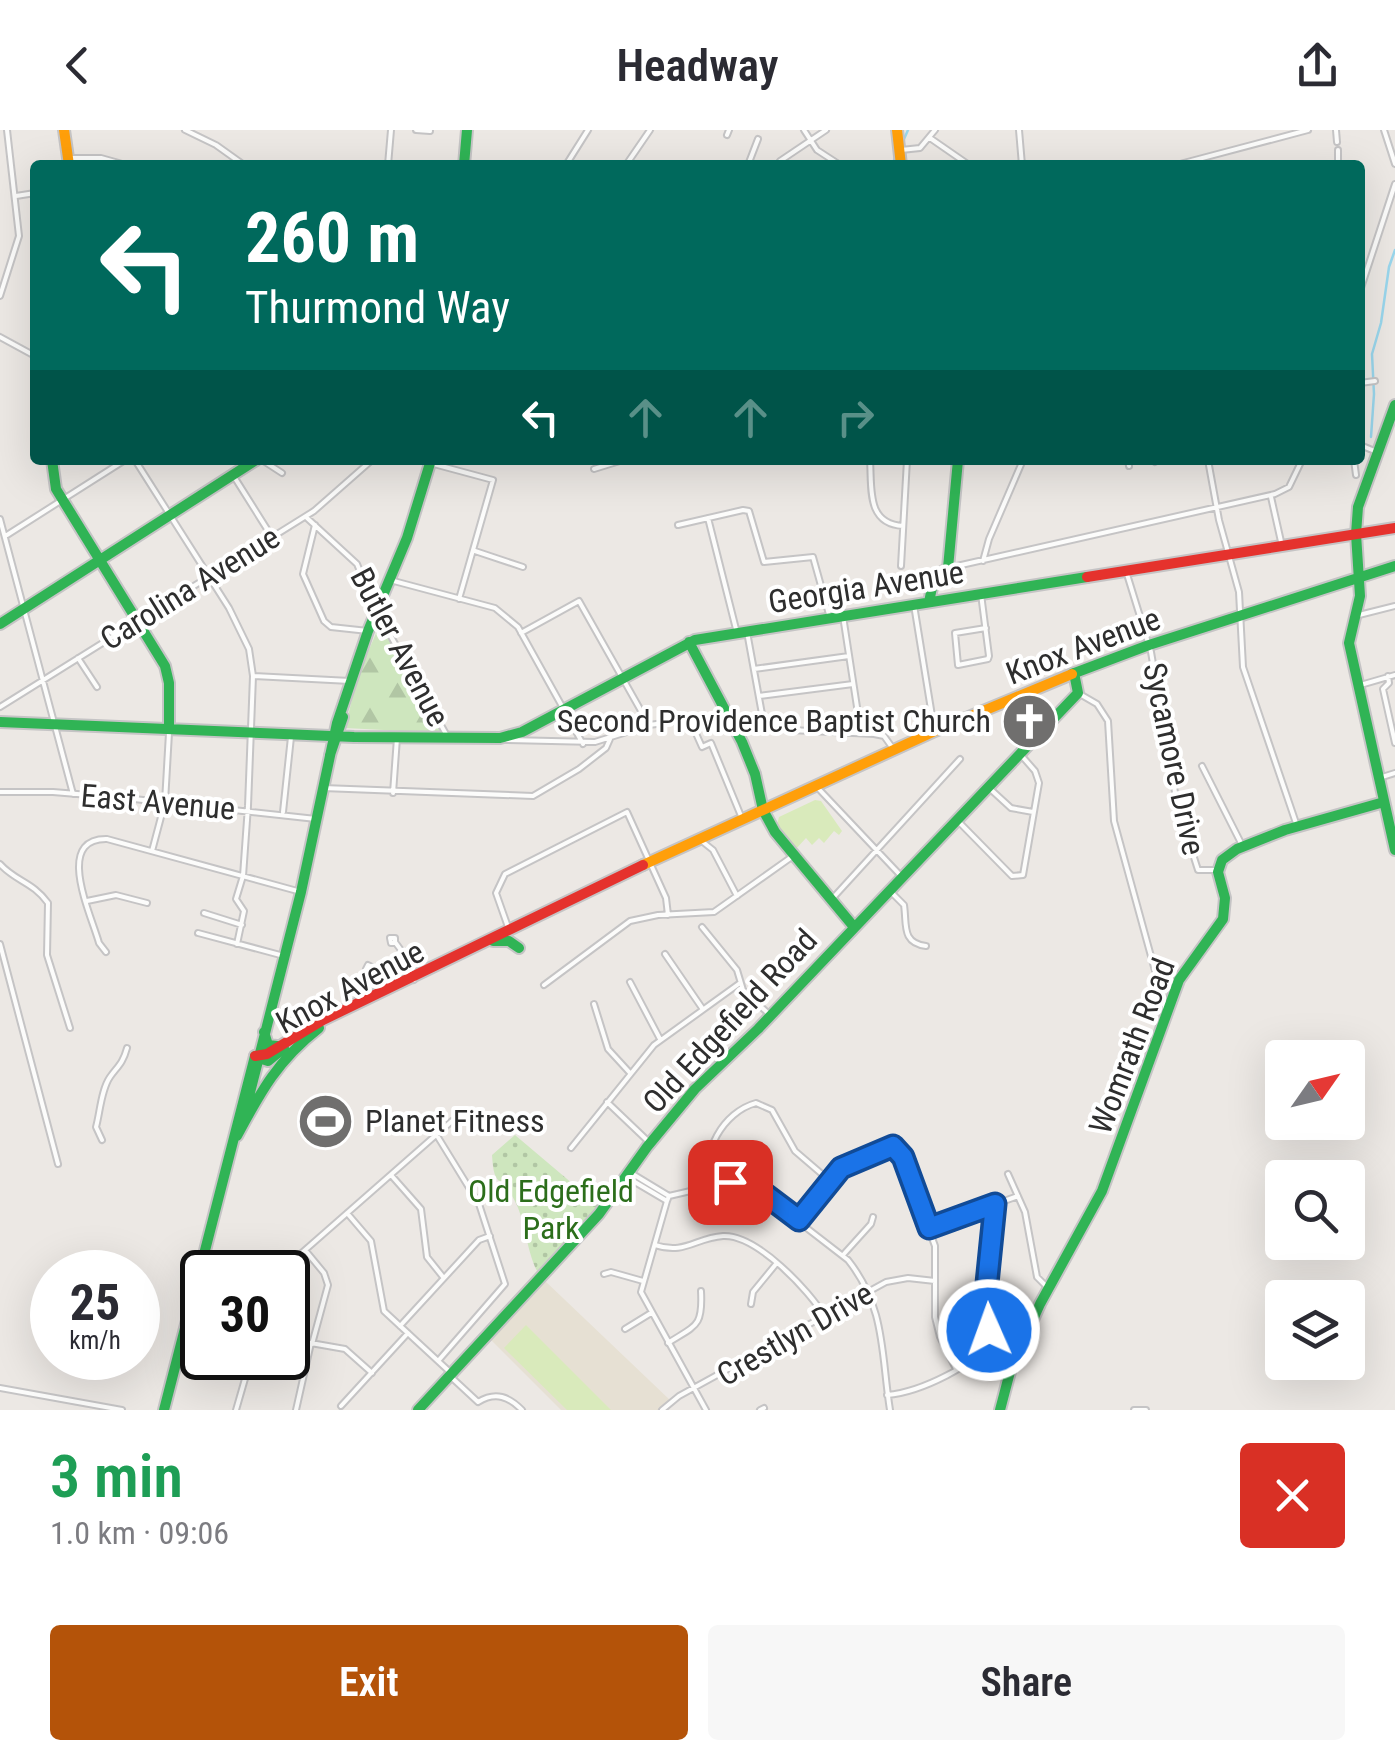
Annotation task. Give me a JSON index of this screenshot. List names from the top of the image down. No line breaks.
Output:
{"streets":{"main road":["Georgia Avenue","Knox Avenue","Old Edgefield Road","Womrath Road"],"street":["Carolina Avenue","Butler Avenue","Sycamore Drive","East Avenue","Crestlyn Drive"]},"crossings":[["Georgia Avenue","Butler Avenue"],["Georgia Avenue","Sycamore Drive"],["Carolina Avenue","Butler Avenue"],["Knox Avenue","Sycamore Drive"],["Sycamore Drive","Womrath Road"]],"parks":["Old Edgefield Park"],"places":{"church":["Second Providence Baptist Church"],"sports":["Planet Fitness"]},"north":"top right","page":{"header":"Headway","turn":["260 m","Thurmond Way"],"speed":"25 km/h","limit":"30","heading":["3 min","1.0 km · 09:06"],"buttons":["Exit","Share"]}}
